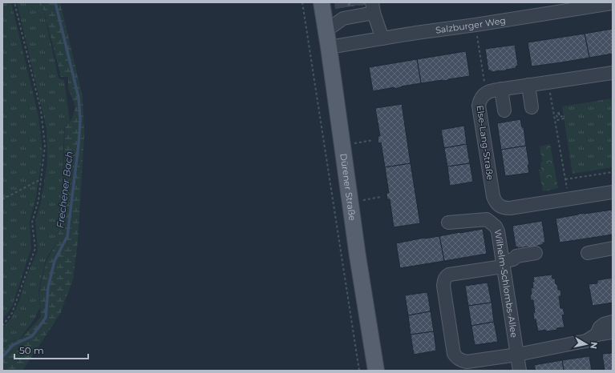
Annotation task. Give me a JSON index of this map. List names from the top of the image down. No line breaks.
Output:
{"streets":{"main road":["Dürener Straße"],"street":["Salzburger Weg","Else-Lang-Straße","Wilhelm-Schlombs-Allee"]},"crossings":[["Salzburger Weg","Dürener Straße"]],"water":["Frechener Bach"],"scale_bar":"50 m","north":"right"}
